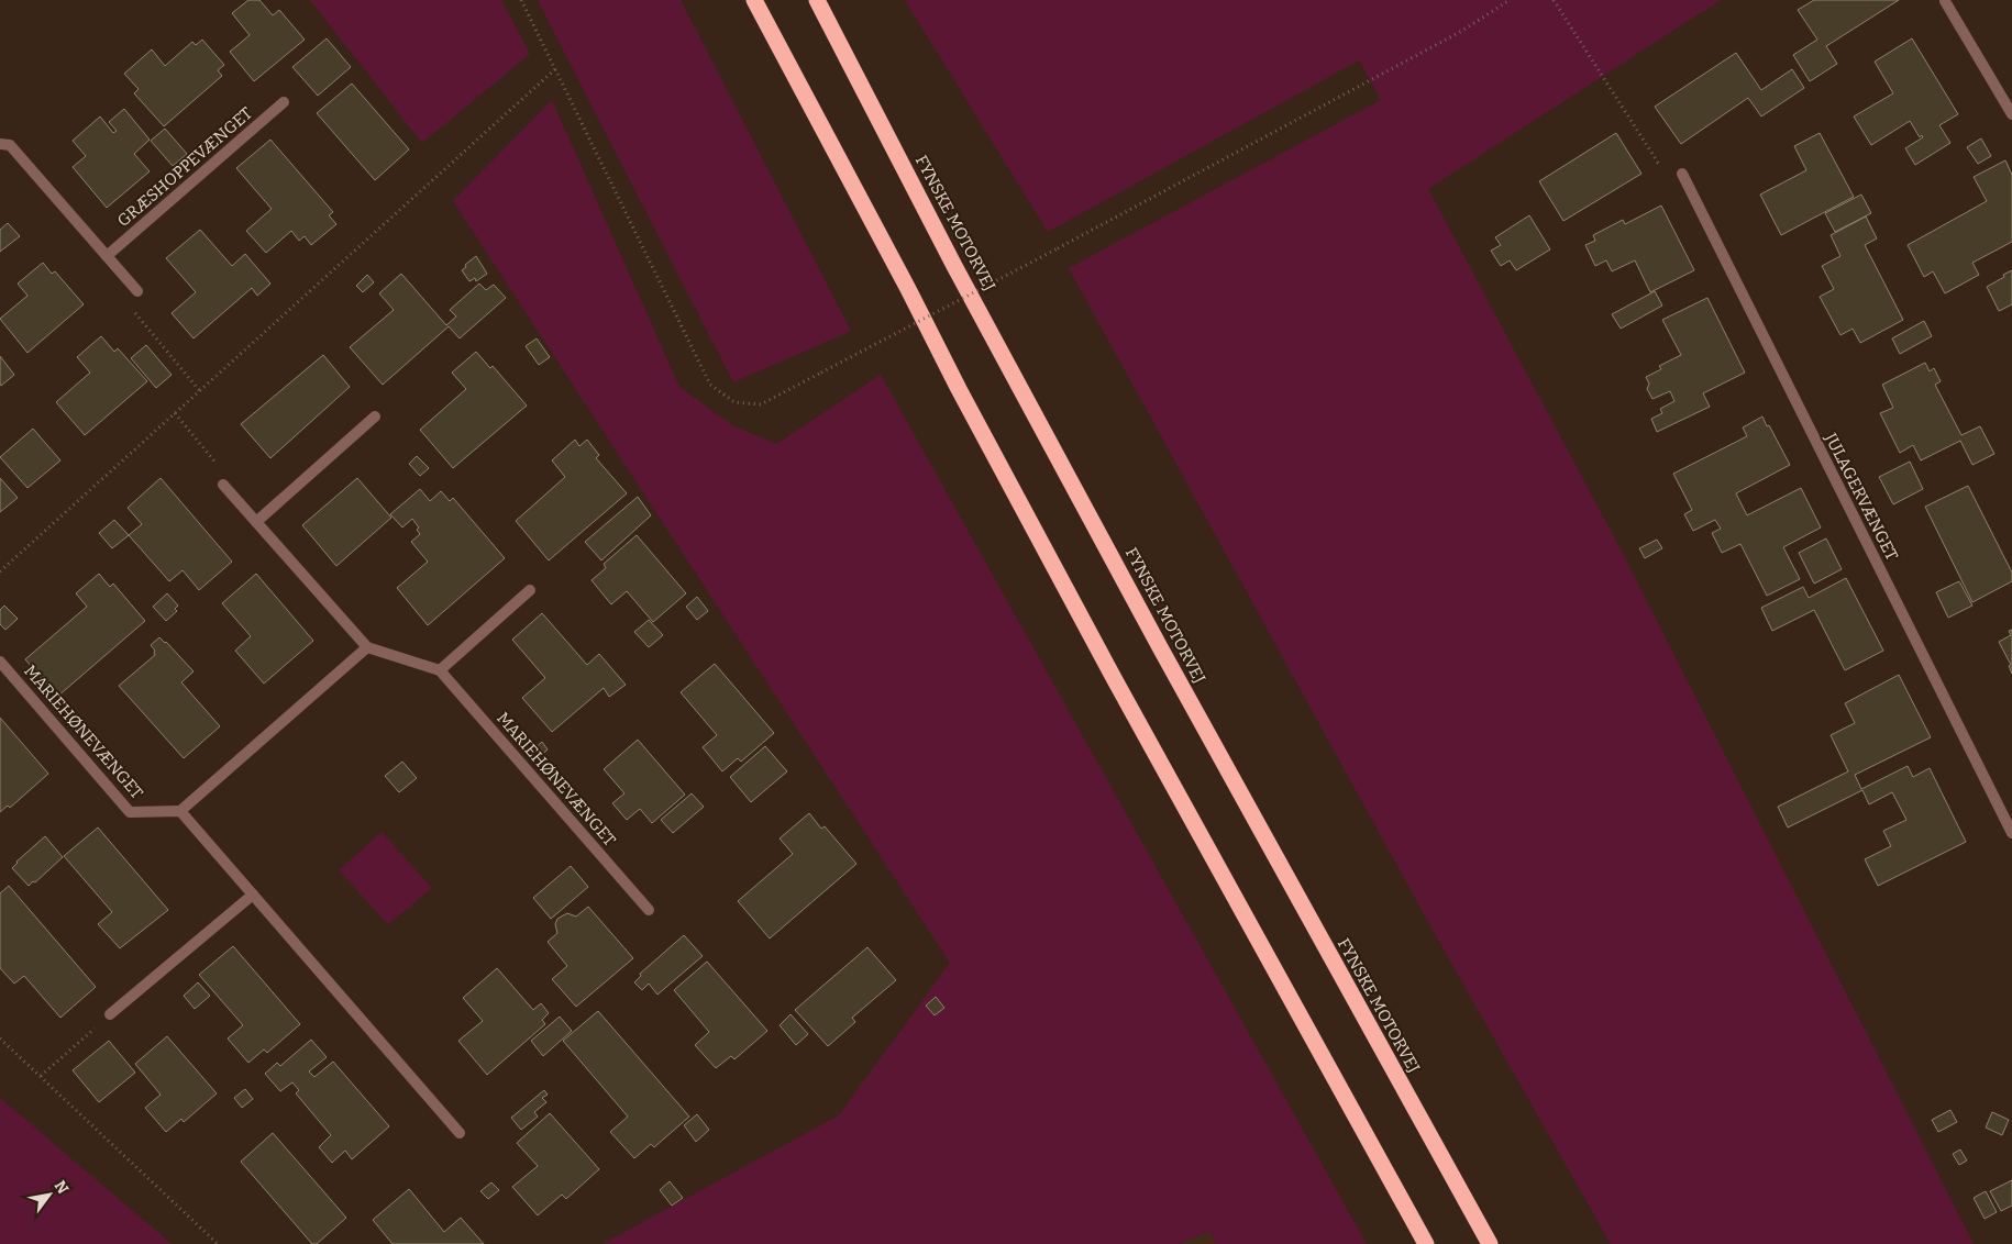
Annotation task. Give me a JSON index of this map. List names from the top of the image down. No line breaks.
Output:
{"streets":{"highway":["FYNSKE MOTORVEJ"],"street":["GRÆSHOPPEVÆNGET","JULAGERVÆNGET","MARIEHØNEVÆNGET"]},"north":"top right"}
